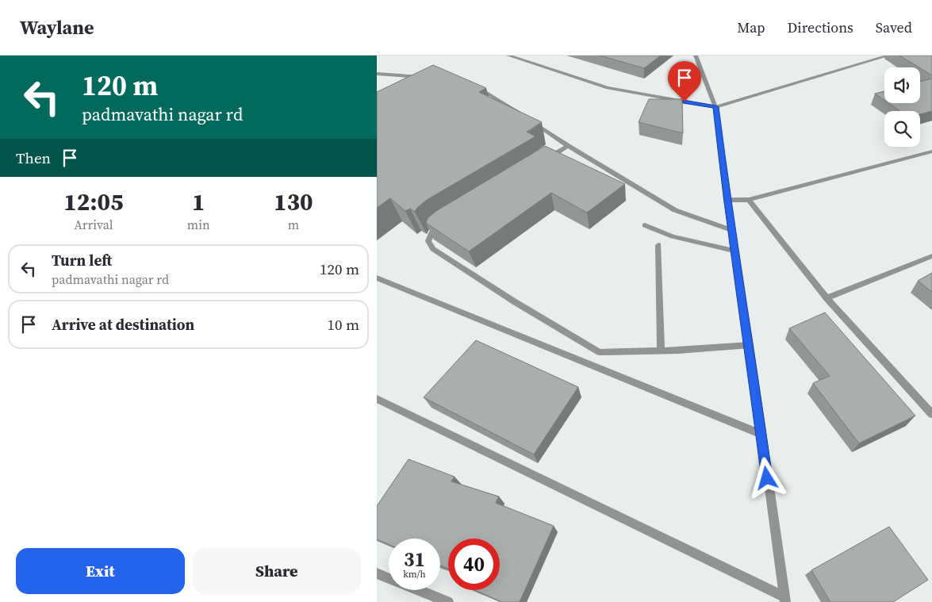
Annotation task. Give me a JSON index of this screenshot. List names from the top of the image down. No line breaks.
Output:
{"page":{"header":"Waylane","nav":["Map","Directions","Saved"],"turn":["120 m","padmavathi nagar rd"],"then":"Then","eta":["12:05","Arrival","1","min","130","m"],"list":[{"name":"Turn left","note":"padmavathi nagar rd","value":"120 m"},{"name":"Arrive at destination","value":"10 m"}],"speed":"31 km/h","limit":"40","buttons":["Exit","Share"]}}
